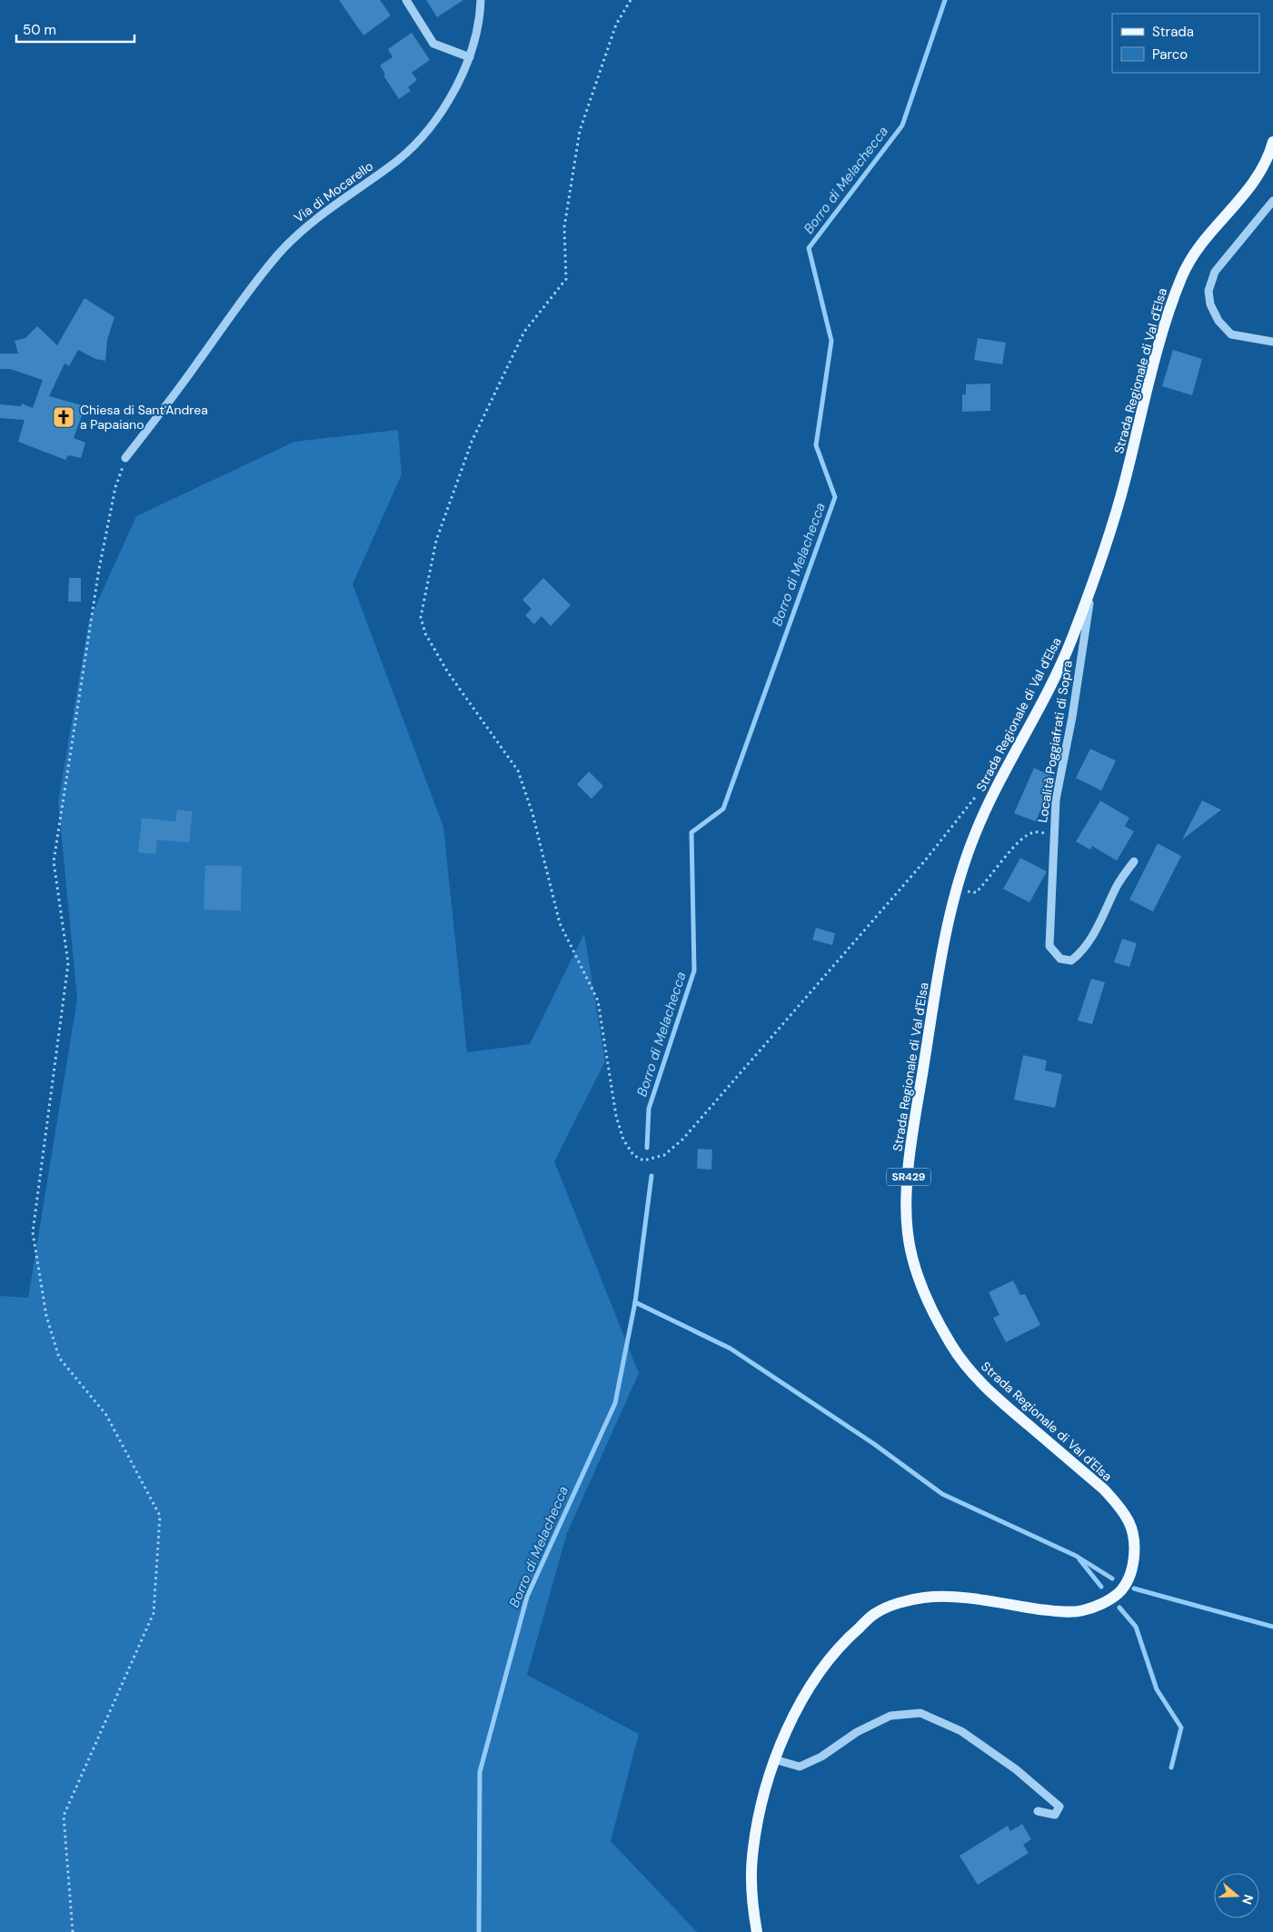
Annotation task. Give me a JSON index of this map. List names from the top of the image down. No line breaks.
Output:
{"streets":{"main road":["Strada Regionale di Val d'Elsa","SR429"],"street":["Via di Mocarello","Località Poggiafrati di Sopra"]},"crossings":[["Strada Regionale di Val d'Elsa","Località Poggiafrati di Sopra"]],"water":["Borro di Melachecca"],"places":{"church":["Chiesa di Sant'Andrea a Papaiano"]},"legend":["Strada","Parco"],"scale_bar":"50 m","north":"right"}
